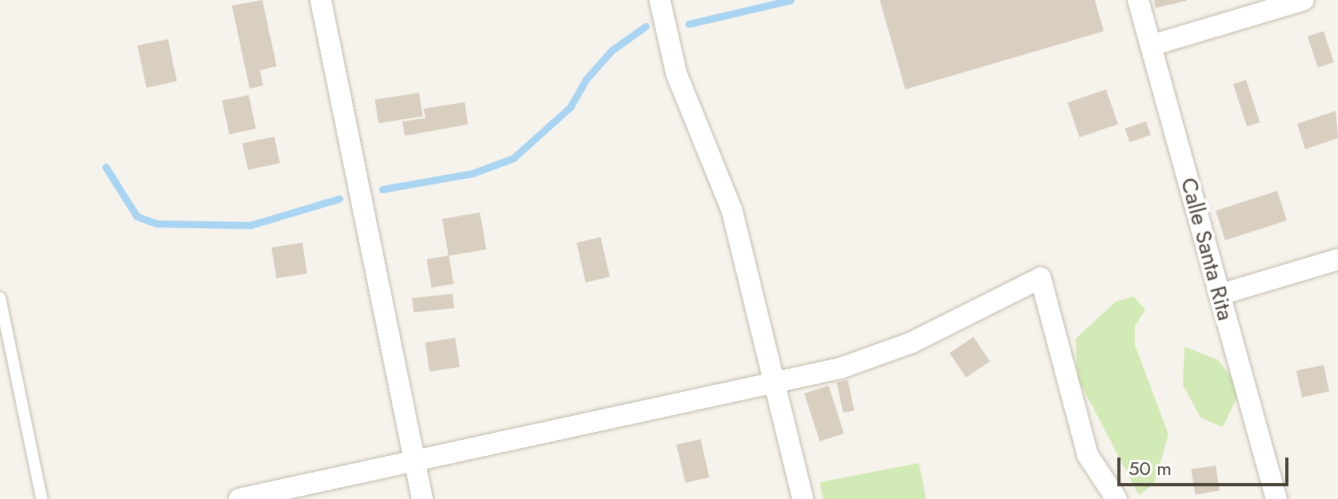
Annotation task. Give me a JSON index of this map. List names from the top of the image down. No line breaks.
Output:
{"streets":{"street":["Calle Santa Rita"]},"scale_bar":"50 m"}
